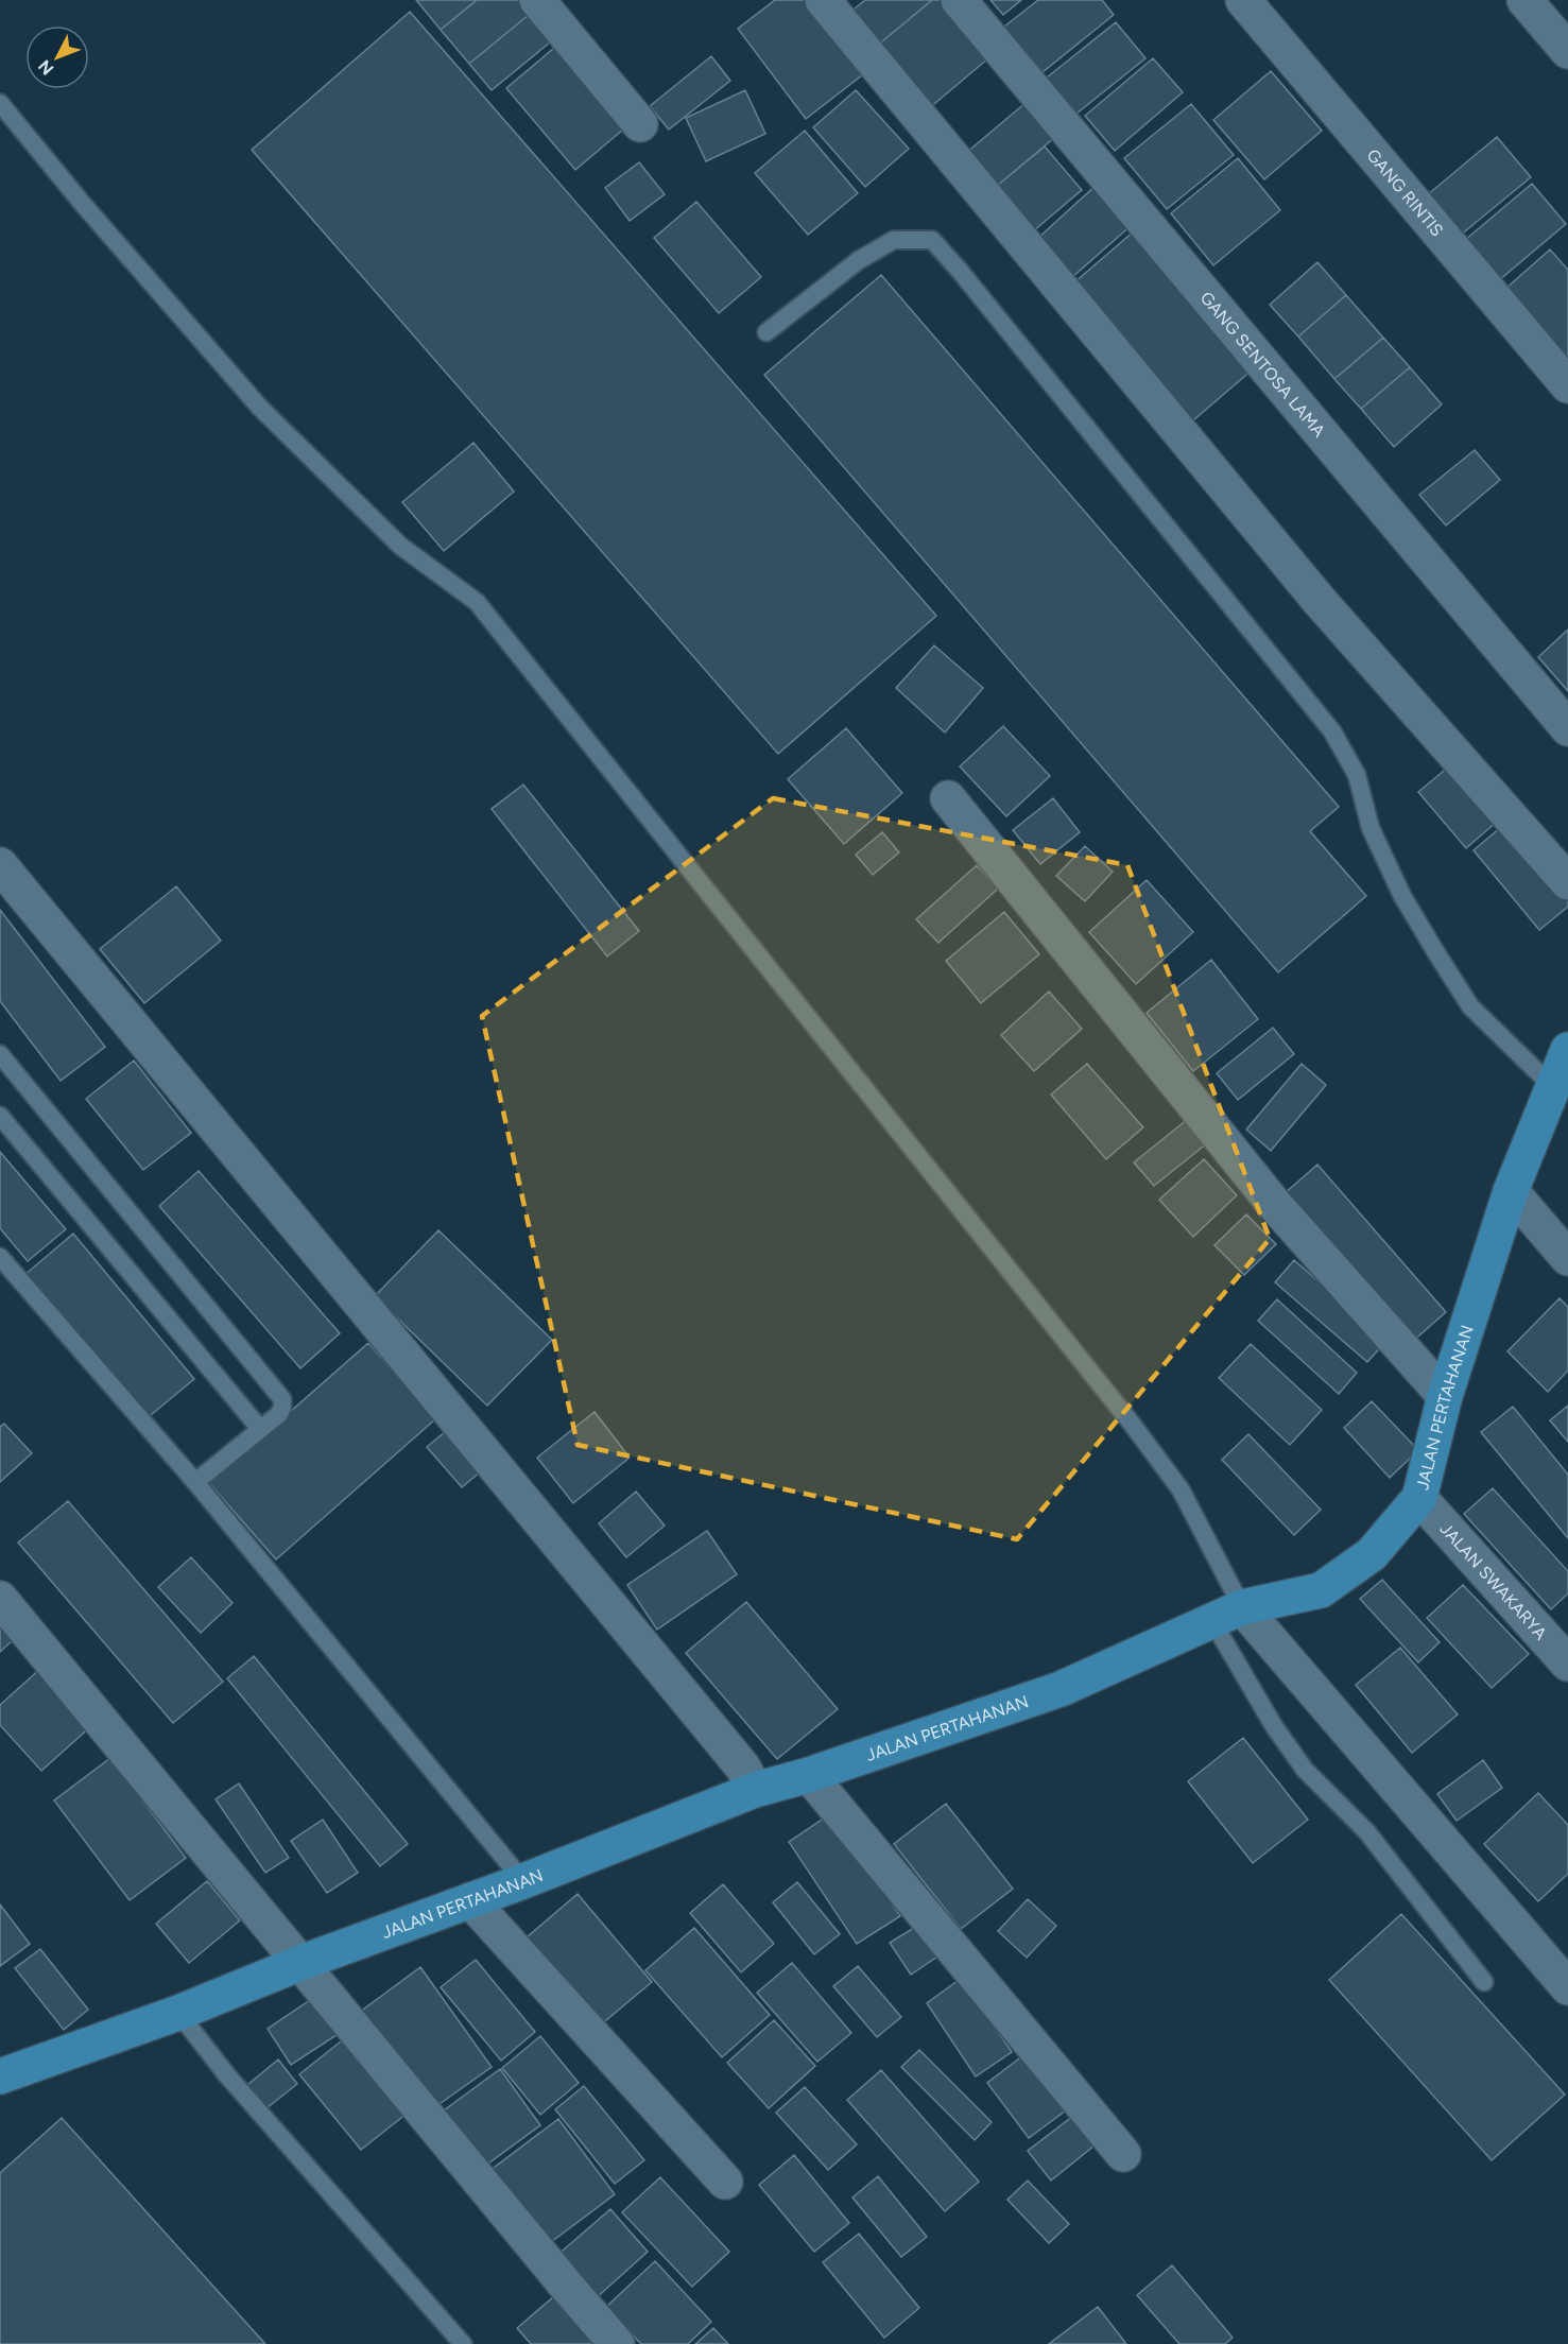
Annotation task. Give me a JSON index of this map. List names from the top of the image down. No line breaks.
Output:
{"streets":{"main road":["JALAN PERTAHANAN"],"street":["GANG RINTIS","GANG SENTOSA LAMA","JALAN SWAKARYA"]},"crossings":[["JALAN PERTAHANAN","JALAN SWAKARYA"]],"north":"bottom left"}
